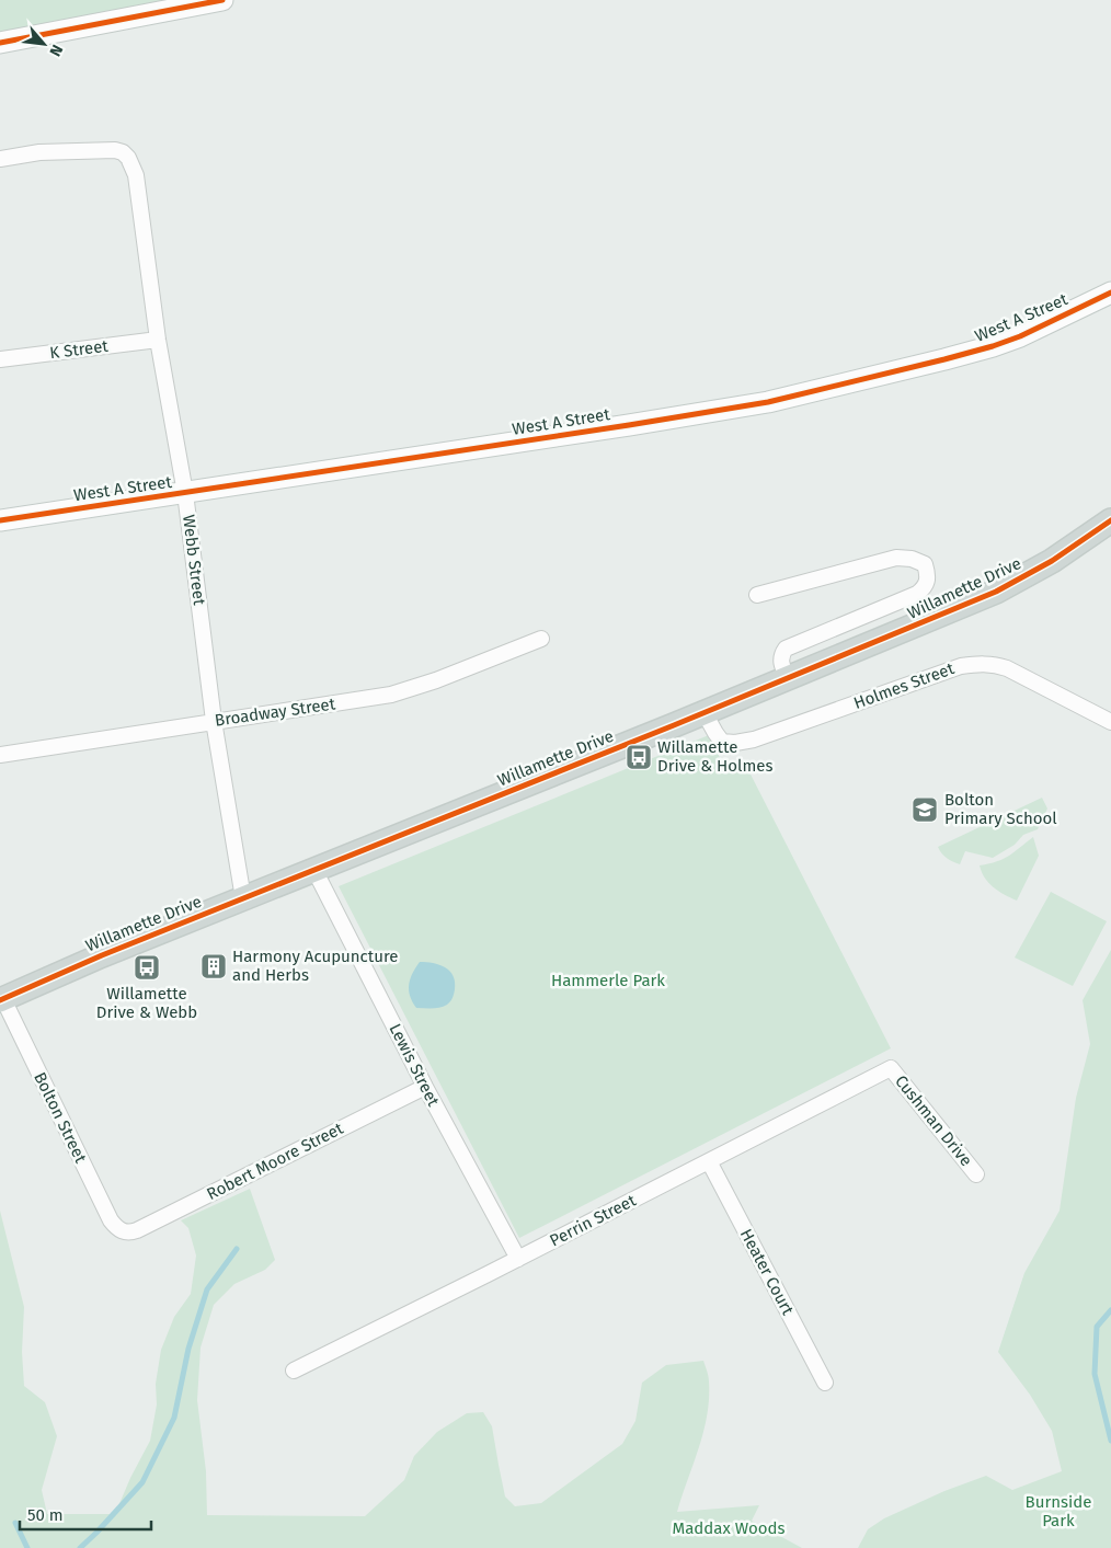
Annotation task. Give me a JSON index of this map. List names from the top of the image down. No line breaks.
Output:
{"streets":{"main road":["Willamette Drive"],"street":["West A Street","K Street","Webb Street","Holmes Street","Broadway Street","Lewis Street","Bolton Street","Cushman Drive","Robert Moore Street","Perrin Street","Heater Court"]},"crossings":[["West A Street","Webb Street"],["K Street","Webb Street"],["Webb Street","Willamette Drive"],["Webb Street","Broadway Street"],["Willamette Drive","Holmes Street"],["Willamette Drive","Lewis Street"],["Willamette Drive","Bolton Street"],["Lewis Street","Robert Moore Street"],["Lewis Street","Perrin Street"],["Bolton Street","Robert Moore Street"],["Cushman Drive","Perrin Street"],["Perrin Street","Heater Court"]],"parks":["Hammerle Park","Burnside Park","Maddax Woods"],"places":{"bus stop":["Willamette Drive & Holmes","Willamette Drive & Webb"],"school or university":["Bolton Primary School"],"building":["Harmony Acupuncture and Herbs"]},"scale_bar":"50 m","north":"bottom right"}
